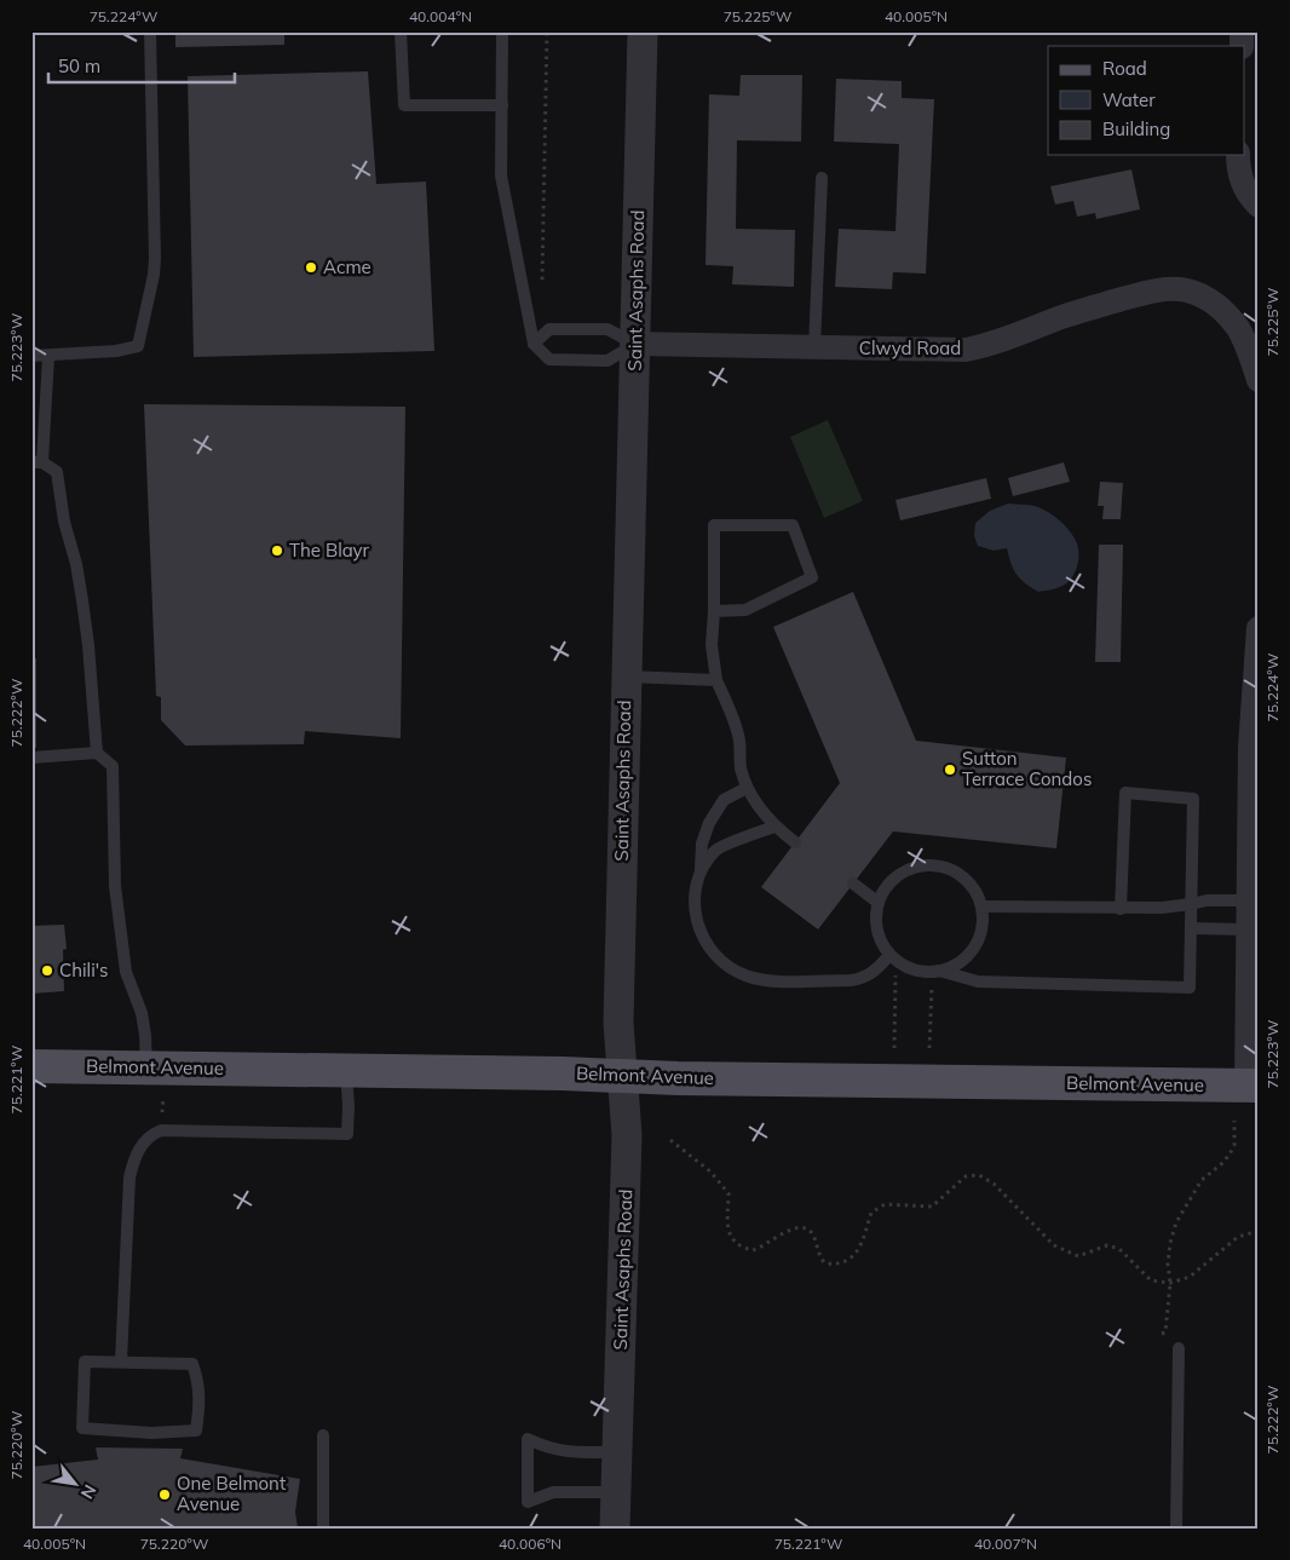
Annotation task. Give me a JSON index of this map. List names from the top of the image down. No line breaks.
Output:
{"streets":{"main road":["Belmont Avenue"],"street":["Saint Asaphs Road","Clwyd Road"]},"crossings":[["Saint Asaphs Road","Clwyd Road"],["Saint Asaphs Road","Belmont Avenue"]],"places":["Acme","The Blayr","Sutton Terrace Condos","Chili's","One Belmont Avenue"],"legend":["Road","Water","Building"],"scale_bar":"50 m","north":"bottom right","coordinates":["75.224°W","40.004°N","75.225°W","40.005°N","75.223°W","75.222°W","75.221°W","75.220°W","40.006°N","40.007°N"]}
